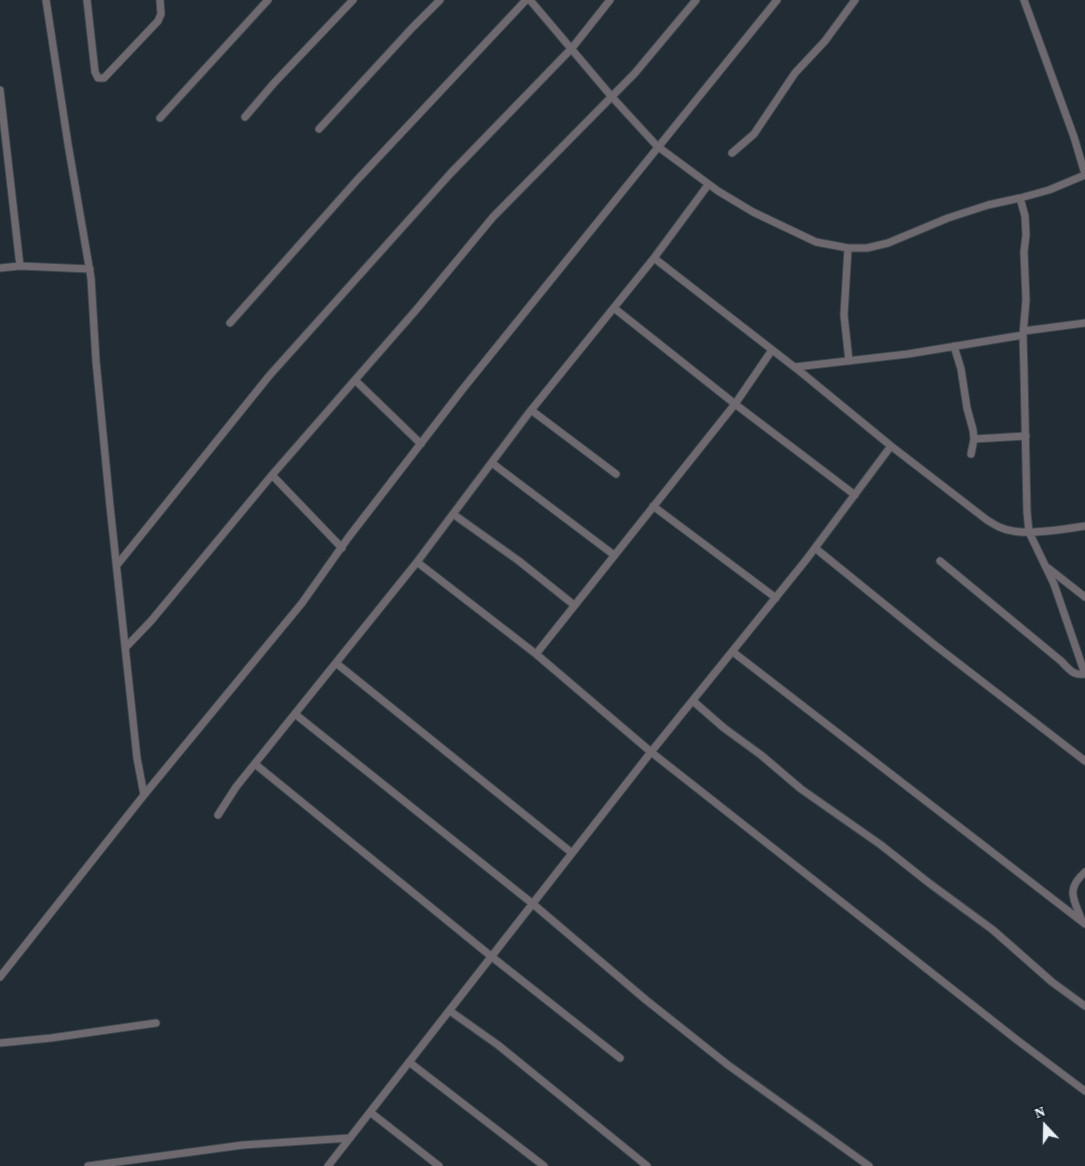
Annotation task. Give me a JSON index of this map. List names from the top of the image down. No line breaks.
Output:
{"north":"top"}
